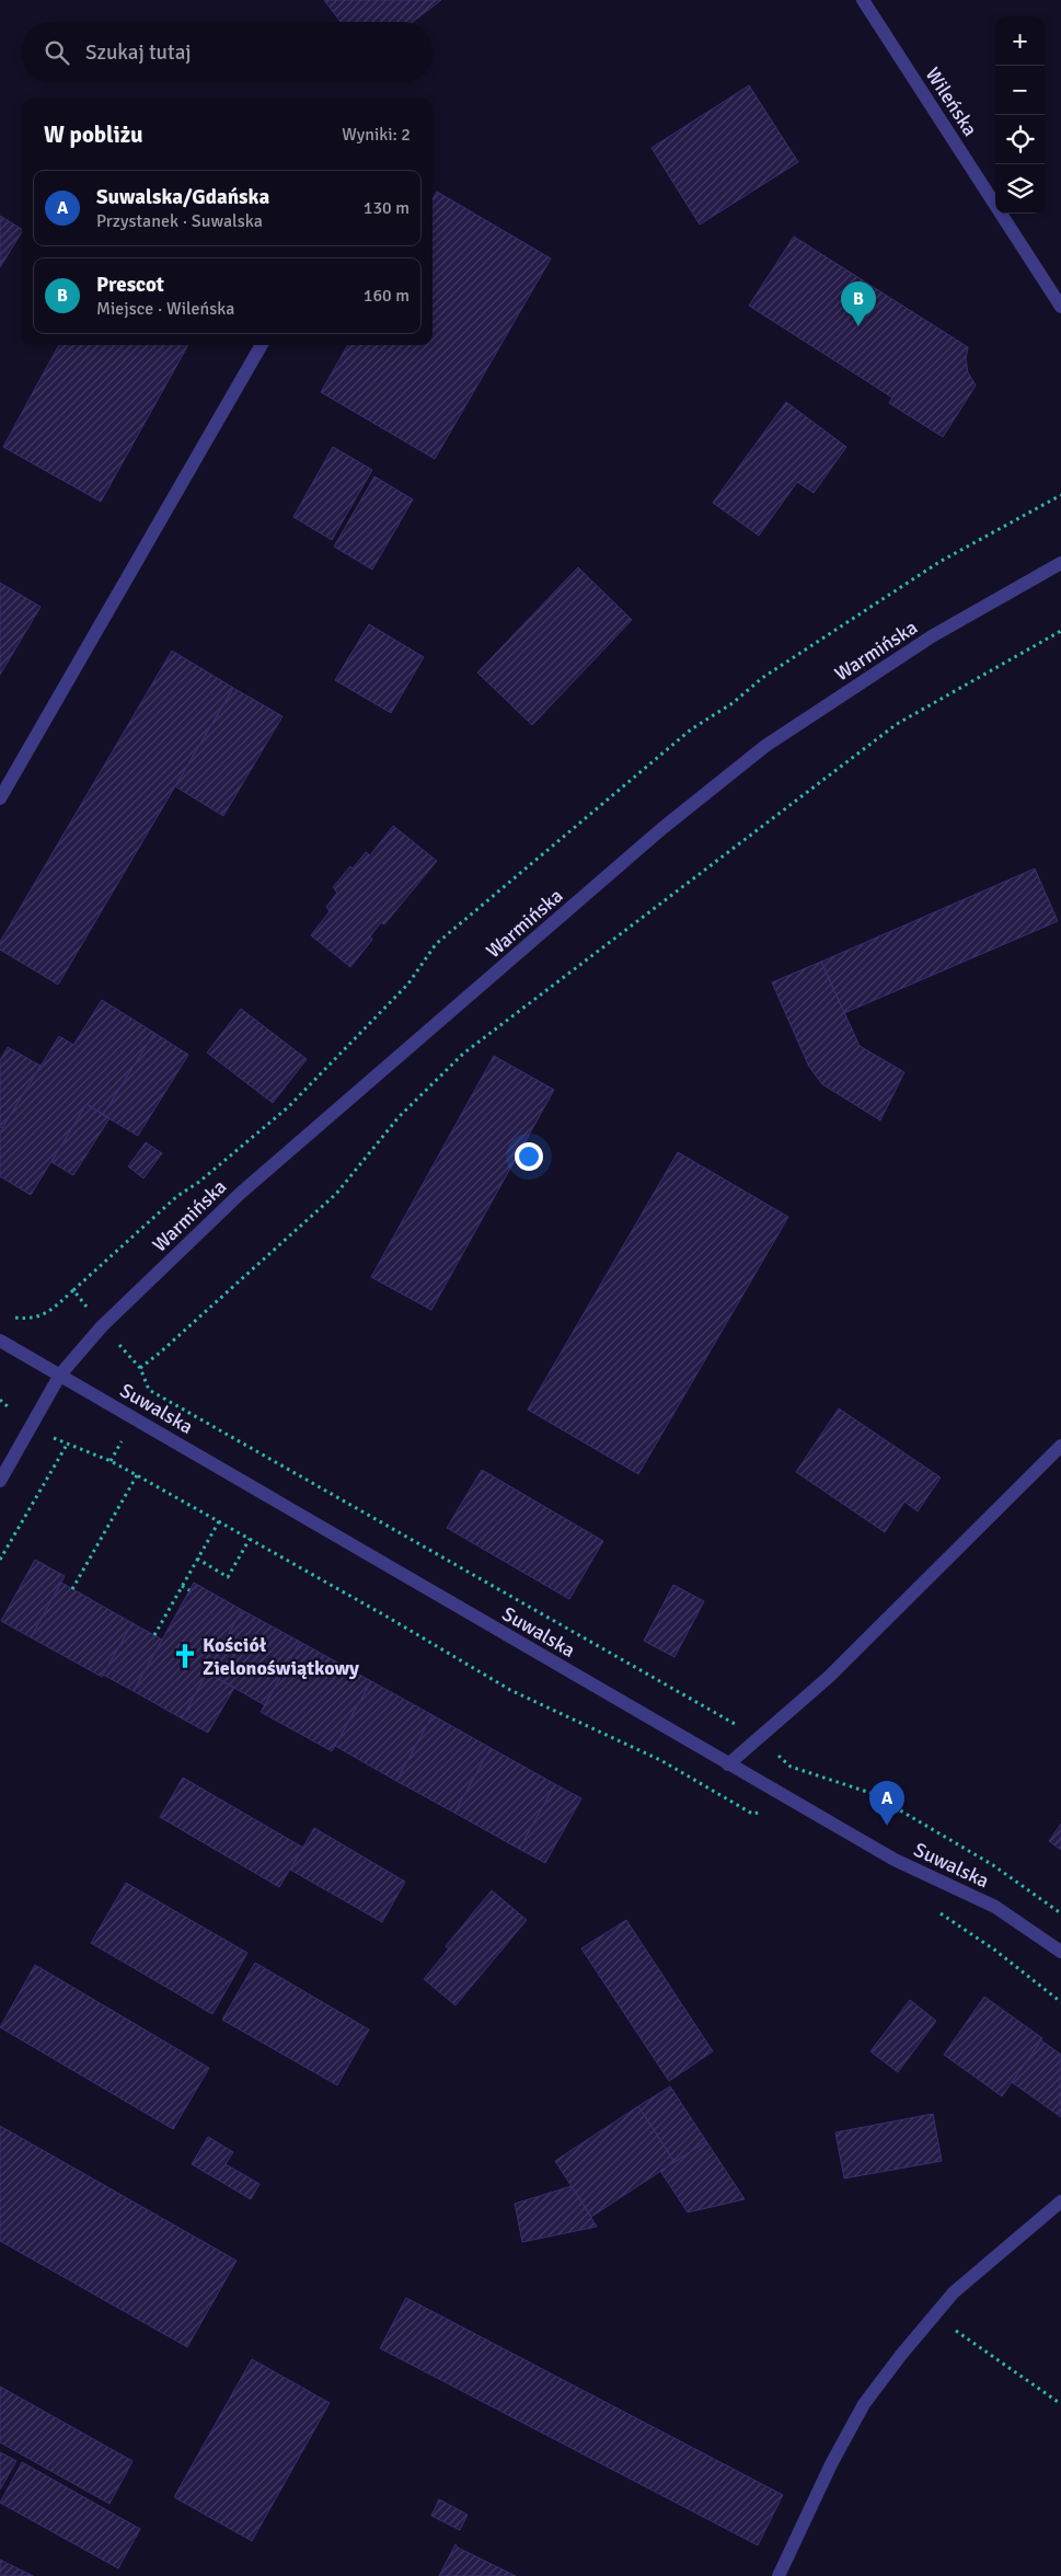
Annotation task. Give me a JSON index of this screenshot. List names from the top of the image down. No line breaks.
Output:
{"streets":{"street":["Wileńska","Warmińska","Suwalska"]},"crossings":[["Warmińska","Suwalska"]],"places":{"church":["Kościół Zielonoświątkowy"]},"page":{"map_buttons":["+","−"],"search":"Szukaj tutaj","heading":["W pobliżu","Wyniki: 2"],"list":[{"mark":"A","name":"Suwalska/Gdańska","note":"Przystanek · Suwalska","value":"130 m"},{"mark":"B","name":"Prescot","note":"Miejsce · Wileńska","value":"160 m"}],"pins":["B","A"]}}
